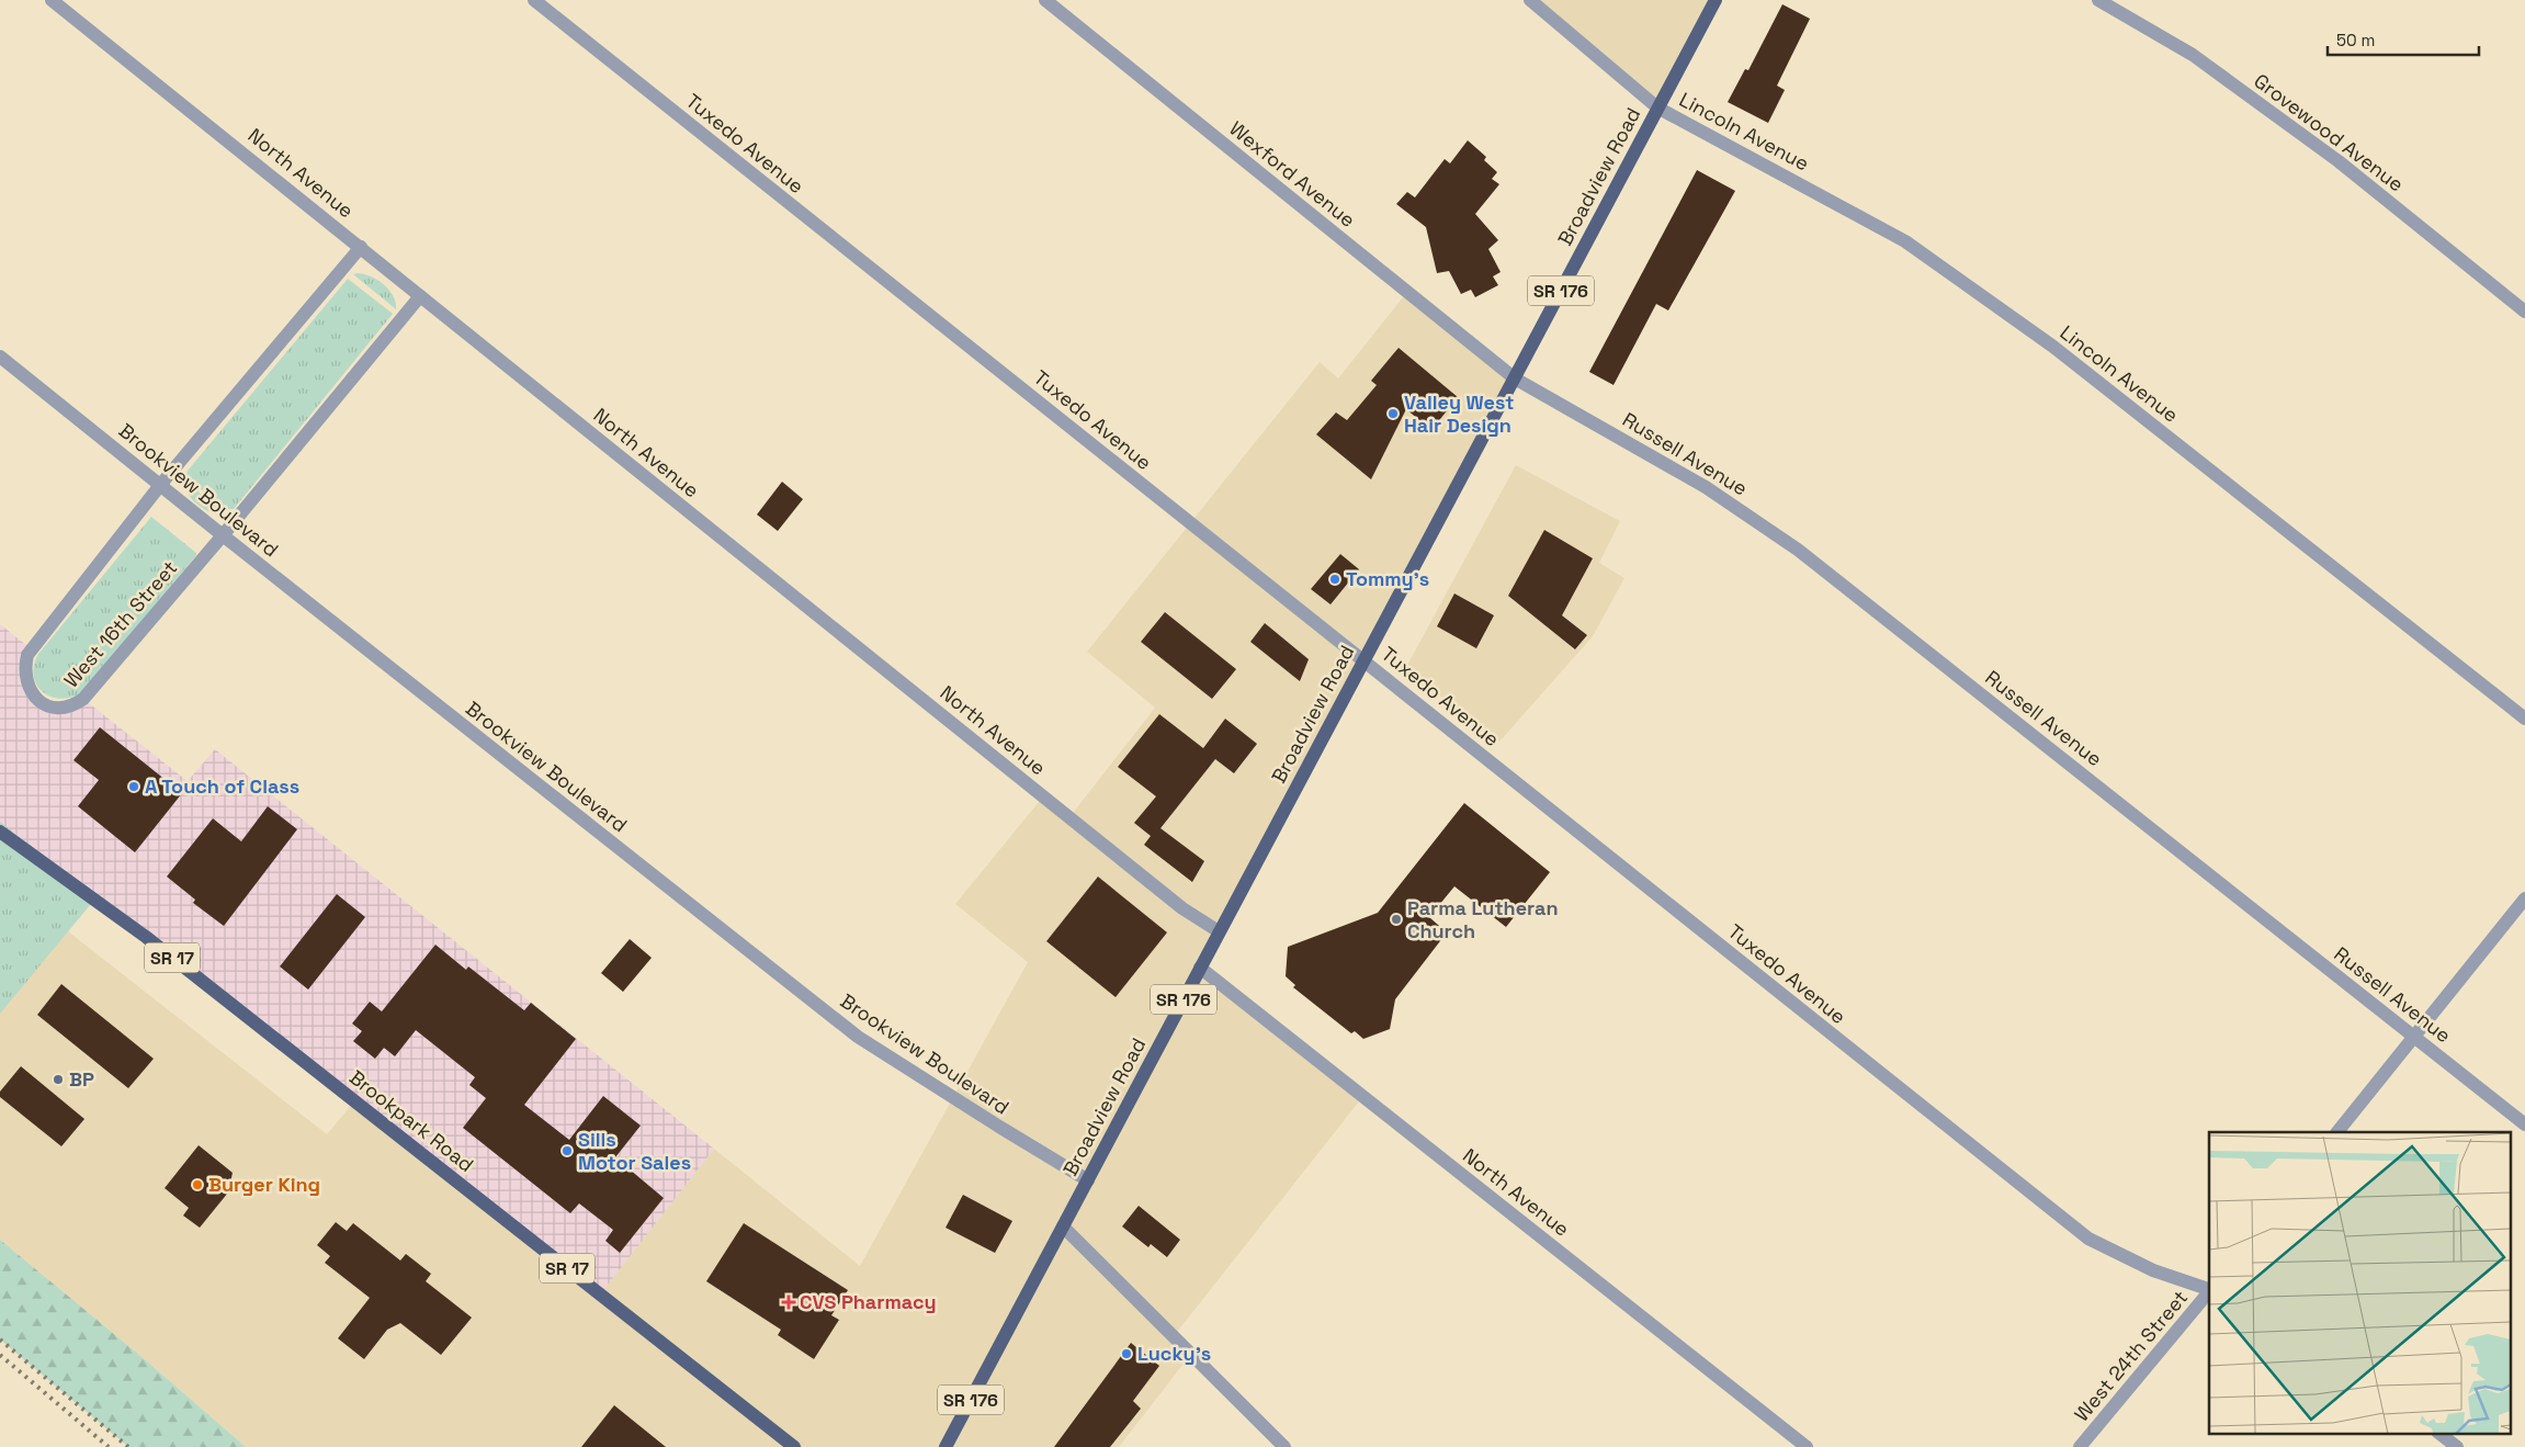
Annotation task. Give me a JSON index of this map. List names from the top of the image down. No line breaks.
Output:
{"streets":{"main road":["Broadview Road","SR 176","SR 17","Brookpark Road"],"street":["Lincoln Avenue","Grovewood Avenue","Tuxedo Avenue","North Avenue","Wexford Avenue","Russell Avenue","Brookview Boulevard","West 16th Street","West 24th Street"]},"crossings":[["Lincoln Avenue","Broadview Road"],["Tuxedo Avenue","Broadview Road"],["North Avenue","Broadview Road"],["North Avenue","West 16th Street"],["Wexford Avenue","Broadview Road"],["Wexford Avenue","Russell Avenue"],["Broadview Road","Russell Avenue"],["Broadview Road","Brookview Boulevard"],["Brookview Boulevard","West 16th Street"]],"places":{"other":["Valley West Hair Design","Tommy's","A Touch of Class","Parma Lutheran Church","BP","Sills Motor Sales","Burger King","Lucky's"],"health":["CVS Pharmacy"]},"scale_bar":"50 m"}
